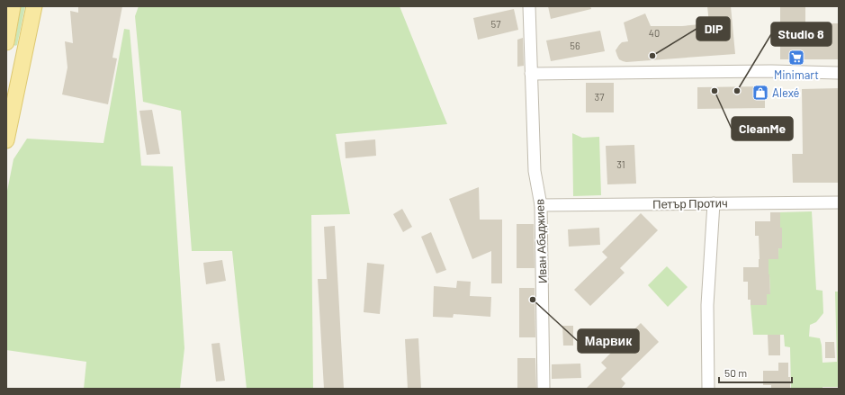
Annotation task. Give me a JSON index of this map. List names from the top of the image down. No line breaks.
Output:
{"streets":{"street":["Петър Протич","Иван Абаджиев"]},"crossings":[["Петър Протич","Иван Абаджиев"]],"places":{"other":["DIP","CleanMe","Studio 8","Марвик"],"supermarket":["Minimart"],"shop":["Alexé"]},"house_numbers":["57","40","56","37","31"],"scale_bar":"50 m"}
